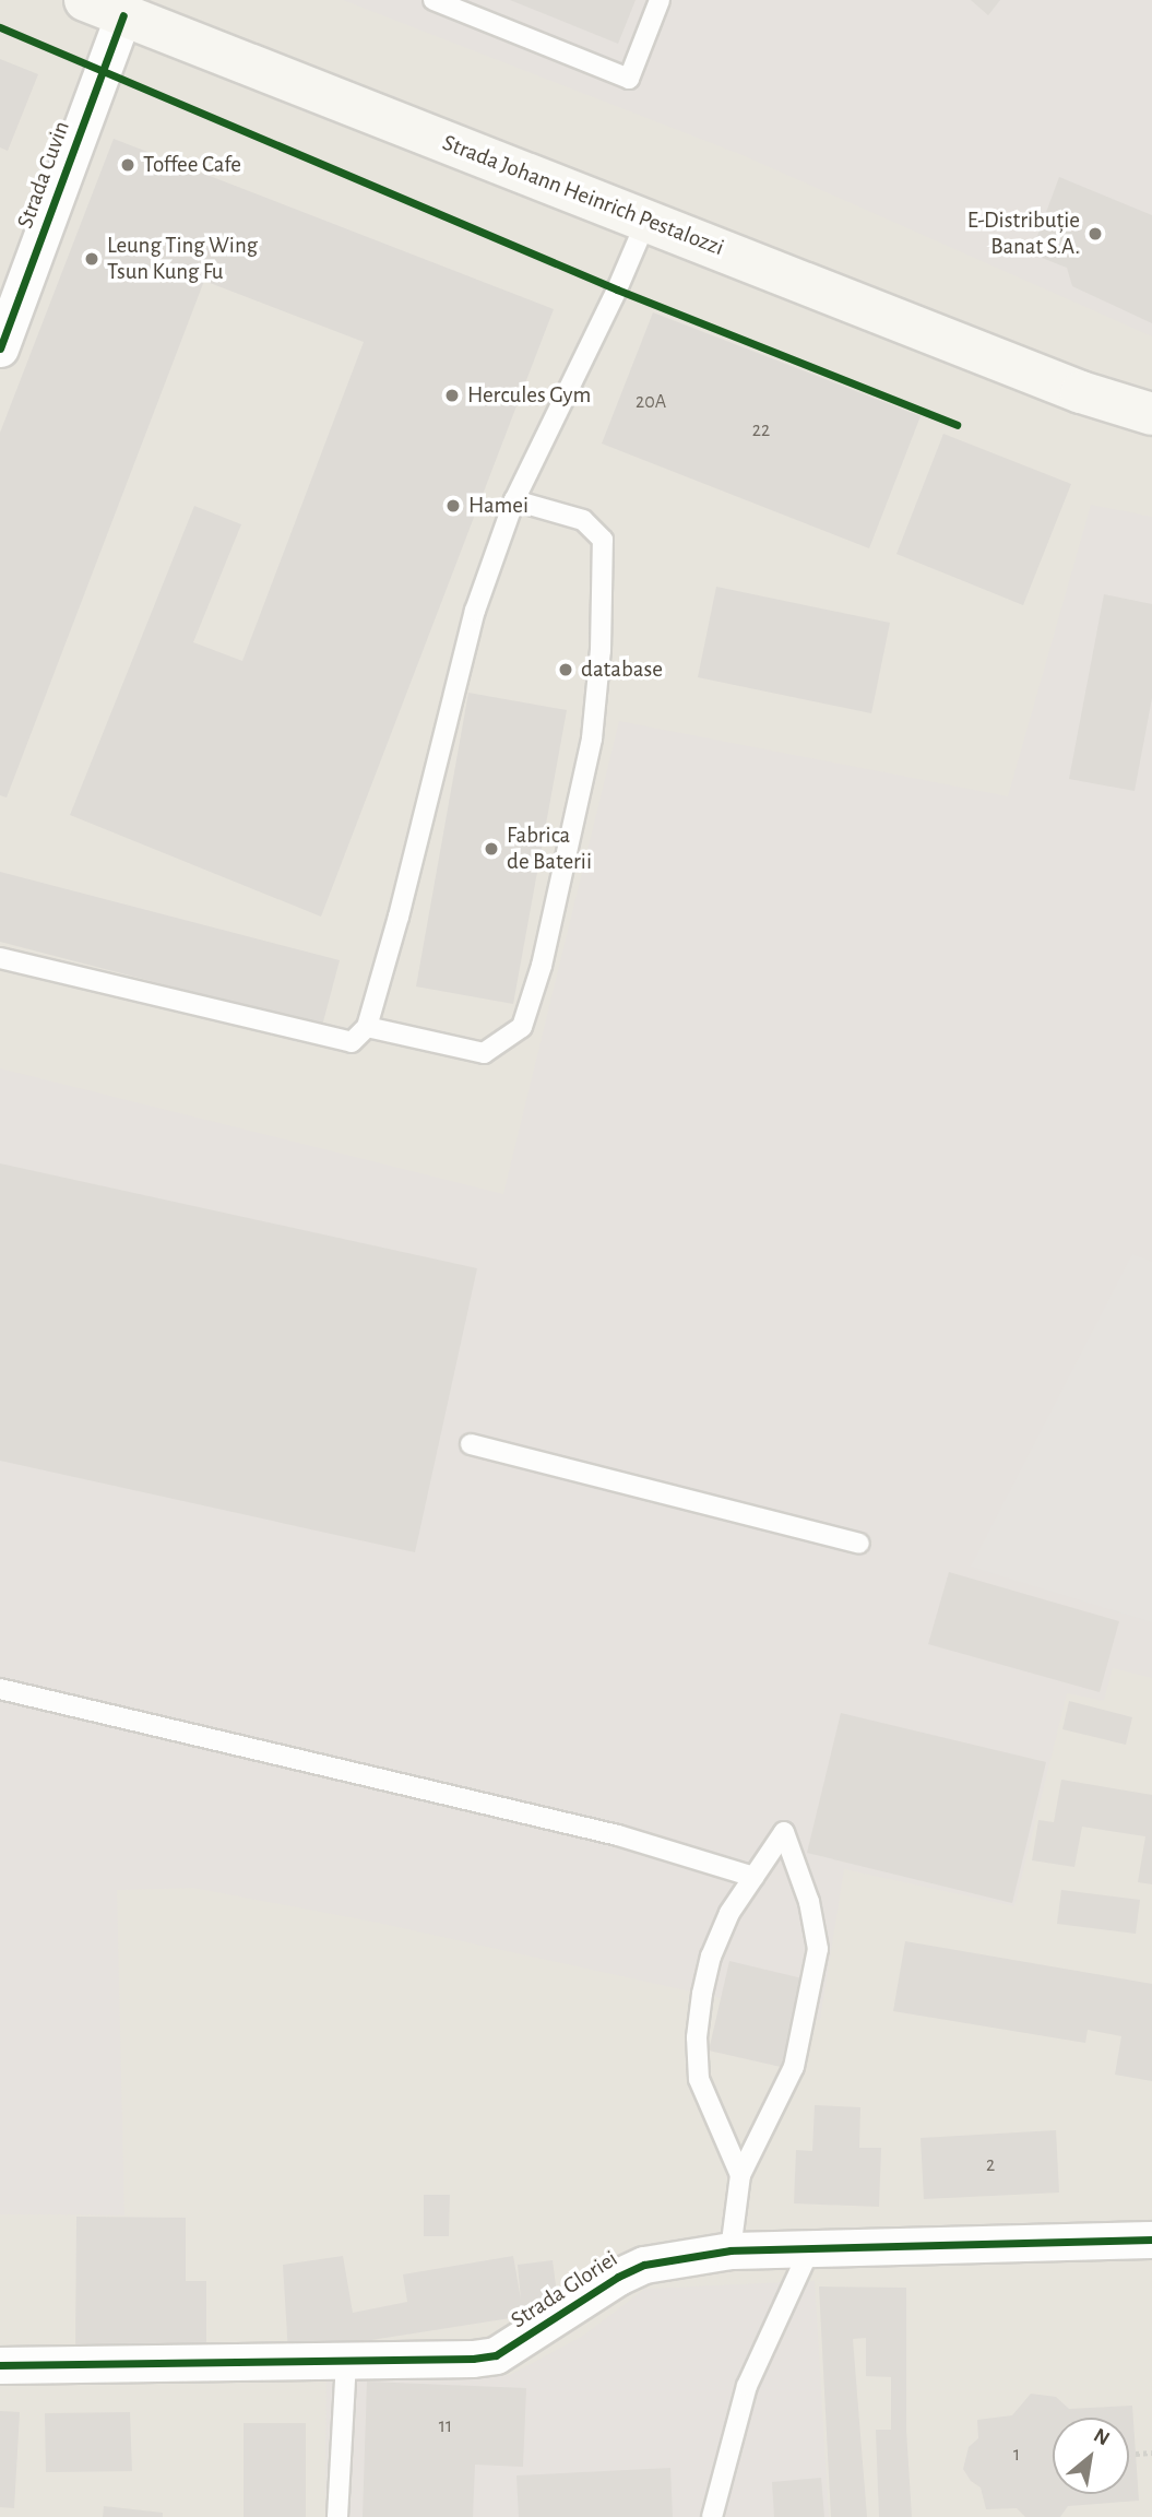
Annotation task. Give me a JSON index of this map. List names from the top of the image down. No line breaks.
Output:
{"streets":{"main road":["Strada Johann Heinrich Pestalozzi"],"street":["Strada Cuvin","Strada Gloriei"]},"crossings":[["Strada Cuvin","Strada Johann Heinrich Pestalozzi"]],"places":["Toffee Cafe","E-Distribuție Banat S.A.","Leung Ting Wing Tsun Kung Fu","Hercules Gym","Hamei","database","Fabrica de Baterii"],"house_numbers":["20A","22","2","11","1"],"north":"top right"}
